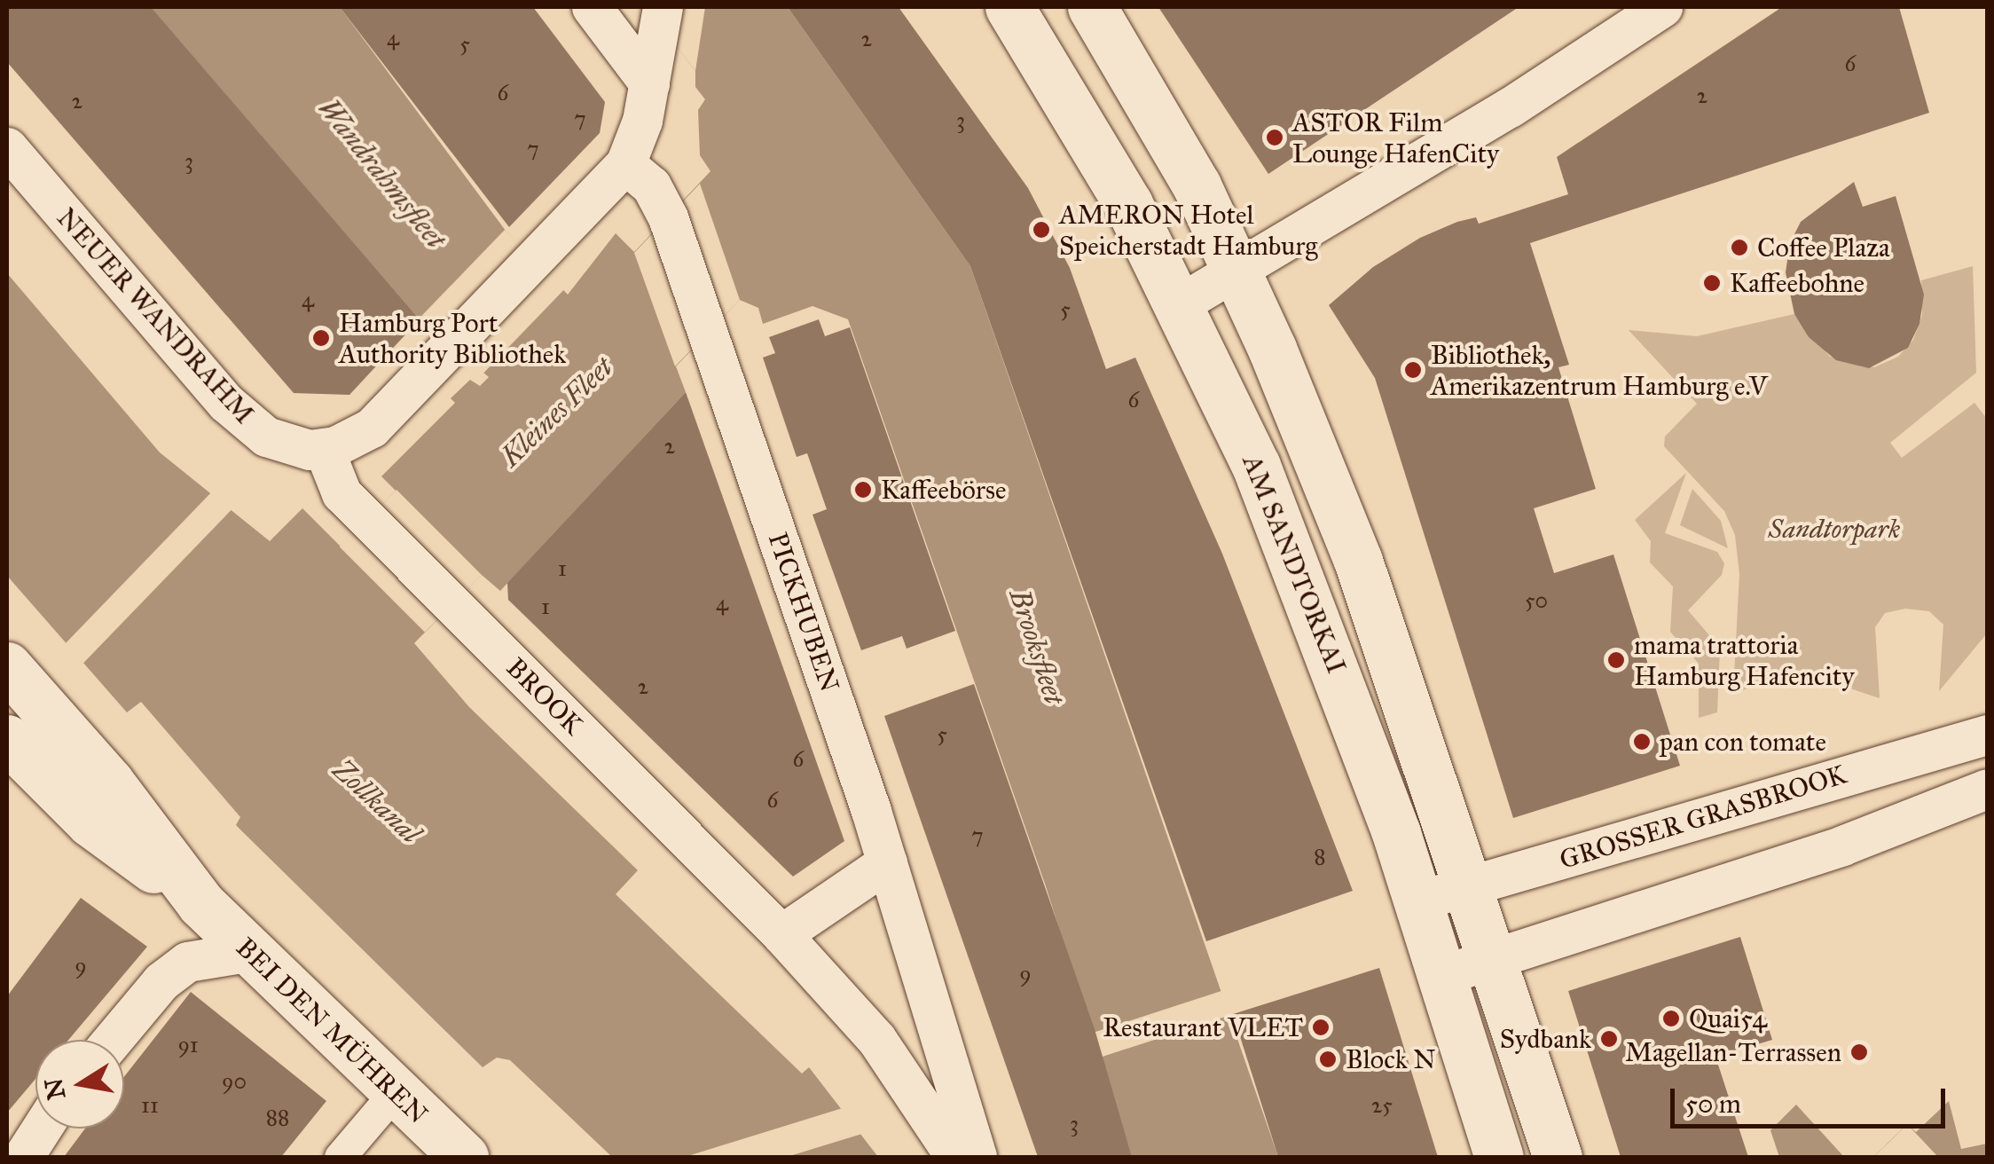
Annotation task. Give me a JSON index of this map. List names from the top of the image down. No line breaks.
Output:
{"streets":{"main road":["AM SANDTORKAI","BEI DEN MÜHREN"],"street":["NEUER WANDRAHM","PICKHUBEN","BROOK","GROSSER GRASBROOK"]},"crossings":[["NEUER WANDRAHM","BROOK"],["AM SANDTORKAI","GROSSER GRASBROOK"]],"water":["Wandrahmsfleet","Kleines Fleet","Brooksfleet","Zollkanal"],"parks":["Sandtorpark"],"places":["ASTOR Film Lounge HafenCity","AMERON Hotel Speicherstadt Hamburg","Coffee Plaza","Kaffeebohne","Hamburg Port Authority Bibliothek","Bibliothek, Amerikazentrum Hamburg e.V","Kaffeebörse","mama trattoria Hamburg Hafencity","pan con tomate","Quai54","Restaurant VLET","Sydbank","Magellan-Terrassen","Block N"],"house_numbers":["4","2","5","6","6","2","2","7","3","7","3","4","5","6","2","1","50","4","1","2","5","6","6","7","8","9","9","91","90","11","25","88","3"],"scale_bar":"50 m","north":"left"}
